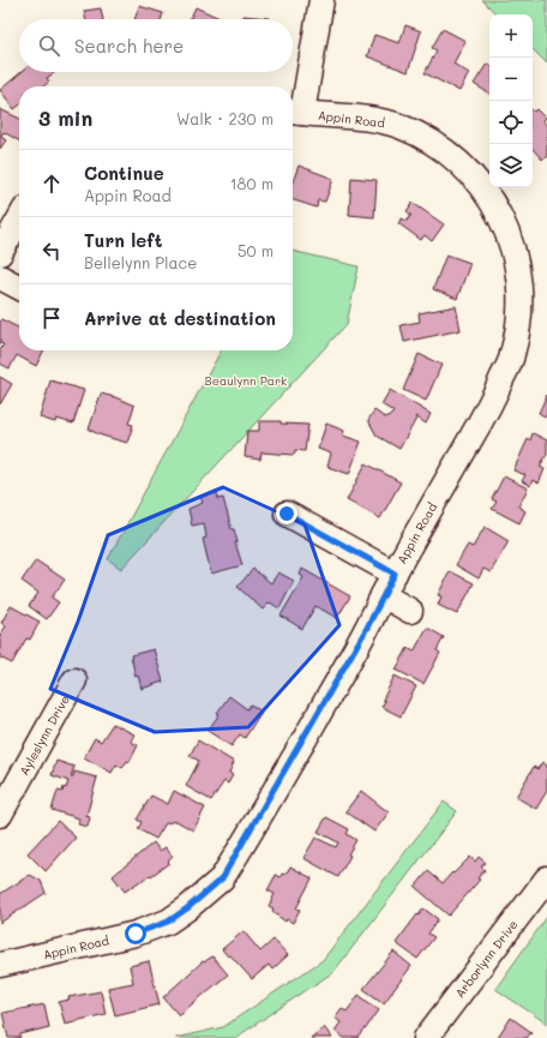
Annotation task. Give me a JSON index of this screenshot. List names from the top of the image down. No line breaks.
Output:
{"streets":{"street":["Appin Road","Ayleslynn Drive","Arborlynn Drive"]},"parks":["Beaulynn Park"],"page":{"map_buttons":["+","−"],"search":"Search here","heading":["3 min","Walk · 230 m"],"list":[["Continue","Appin Road","180 m"],["Turn left","Bellelynn Place","50 m"],"Arrive at destination"]}}
